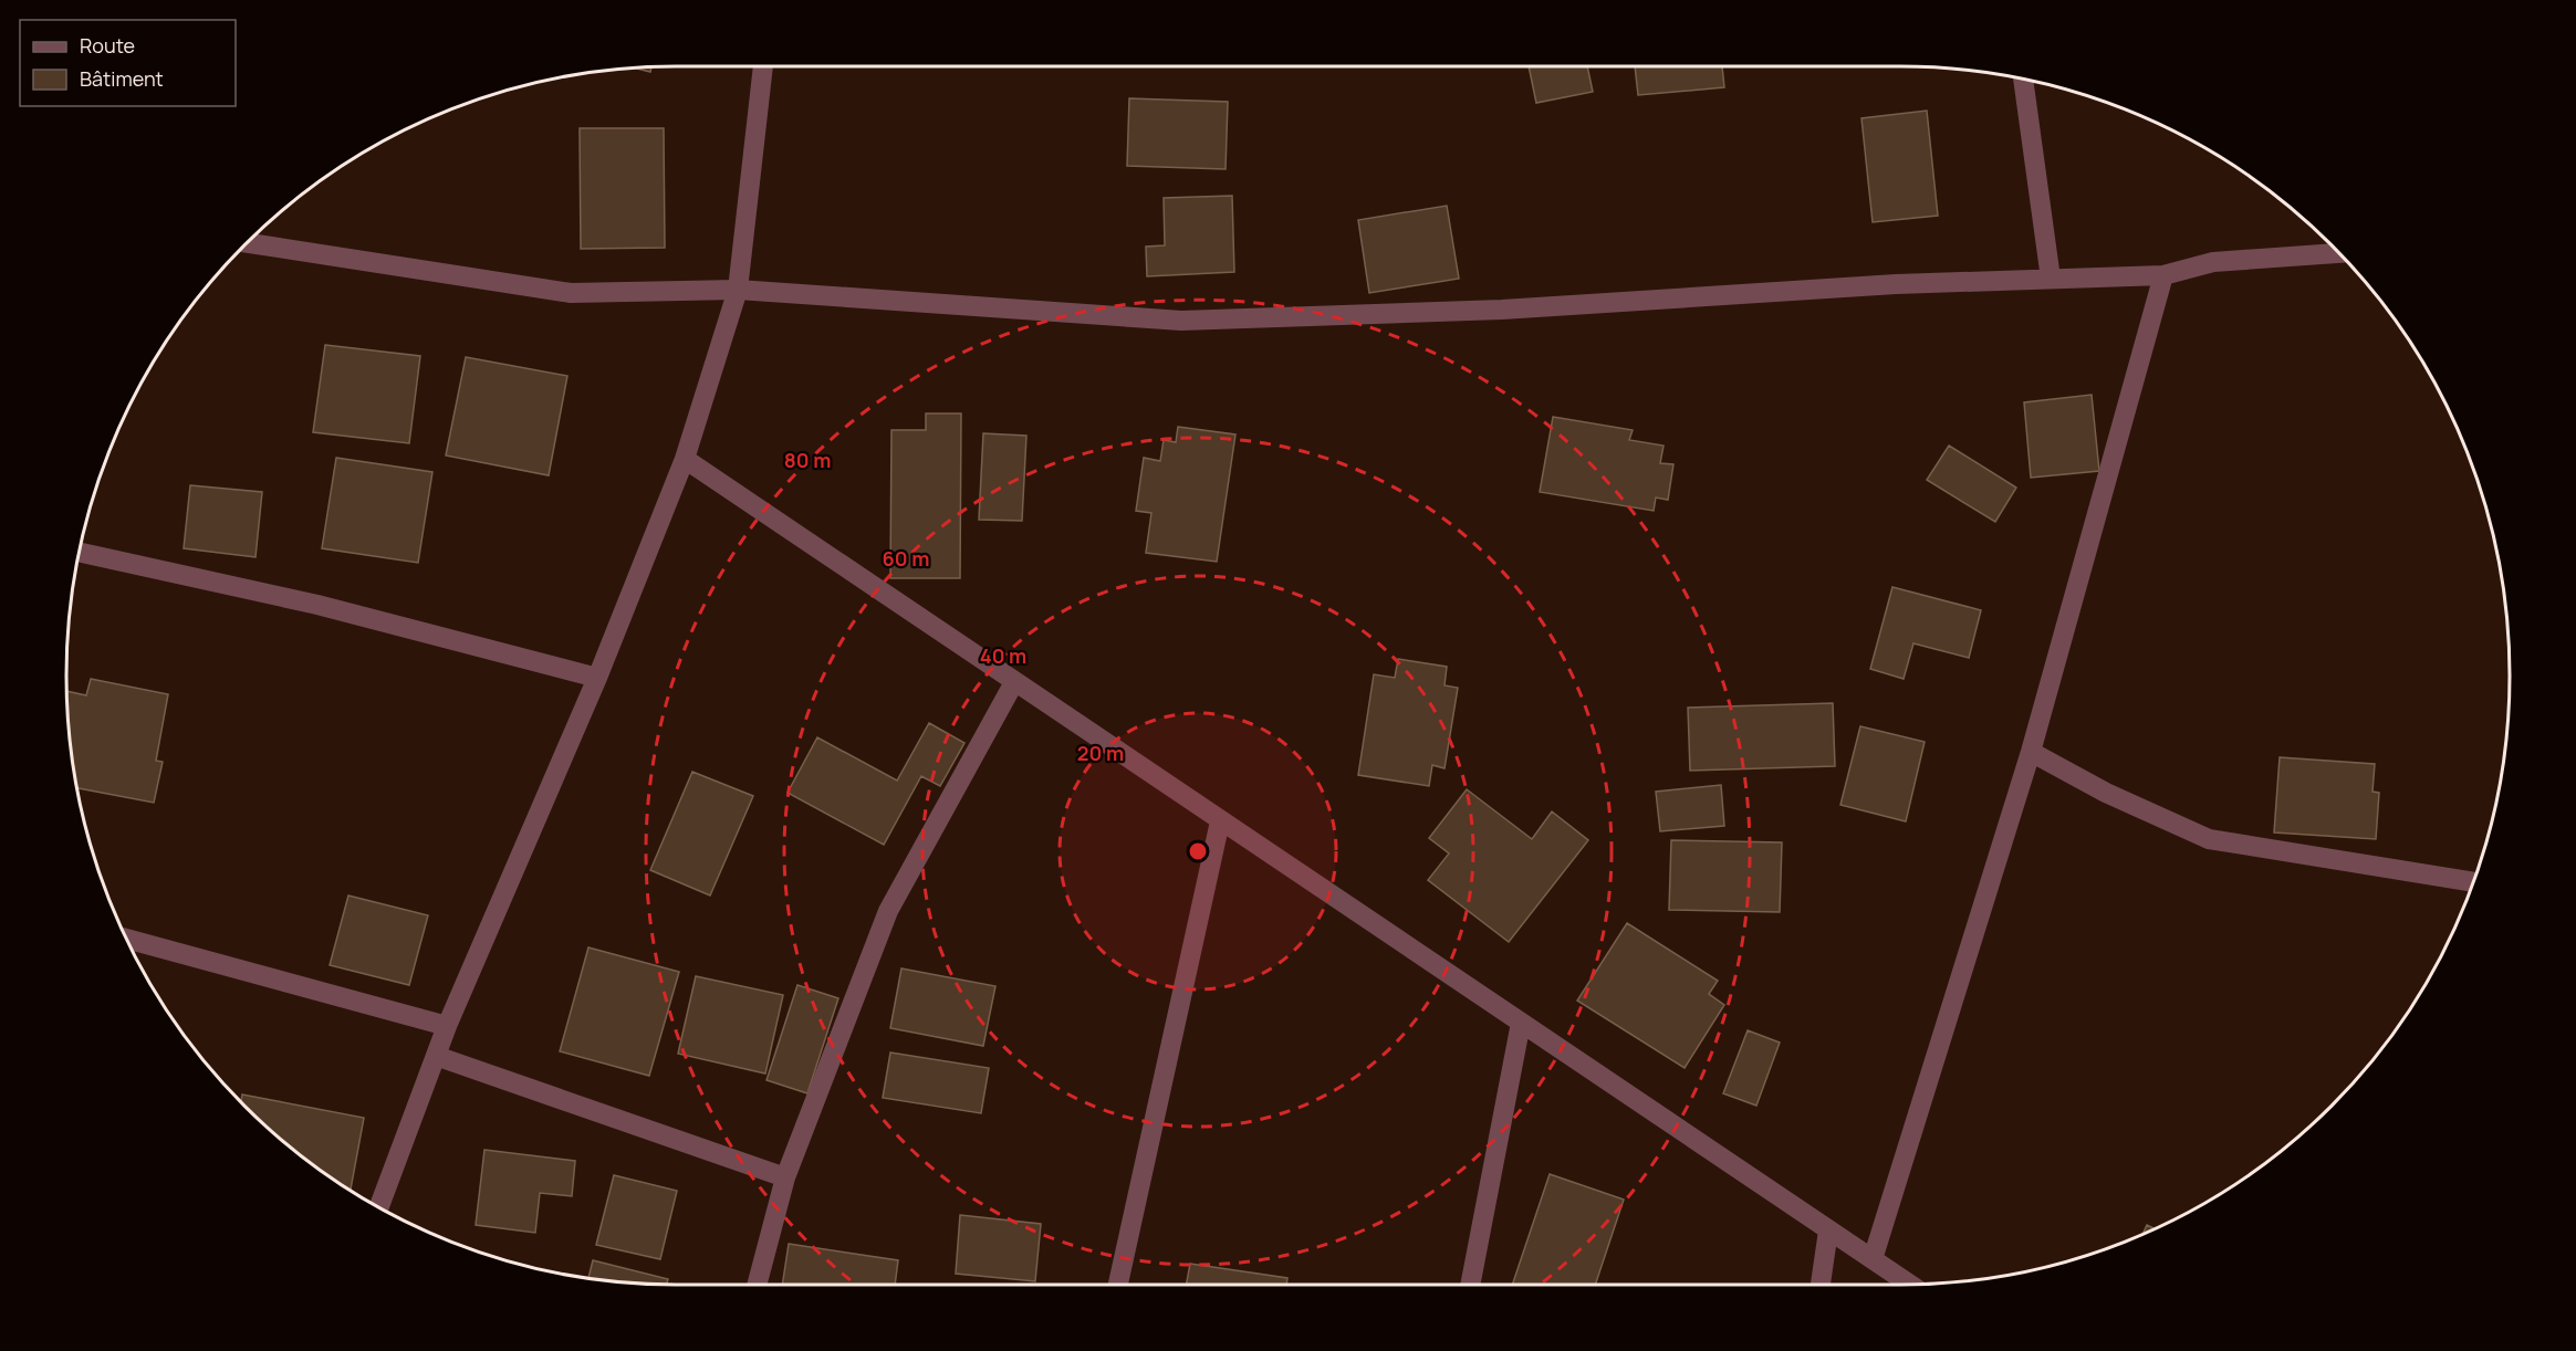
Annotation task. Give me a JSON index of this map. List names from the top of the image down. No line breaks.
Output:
{"legend":["Route","Bâtiment"],"rings":["80 m","60 m","40 m","20 m"]}
